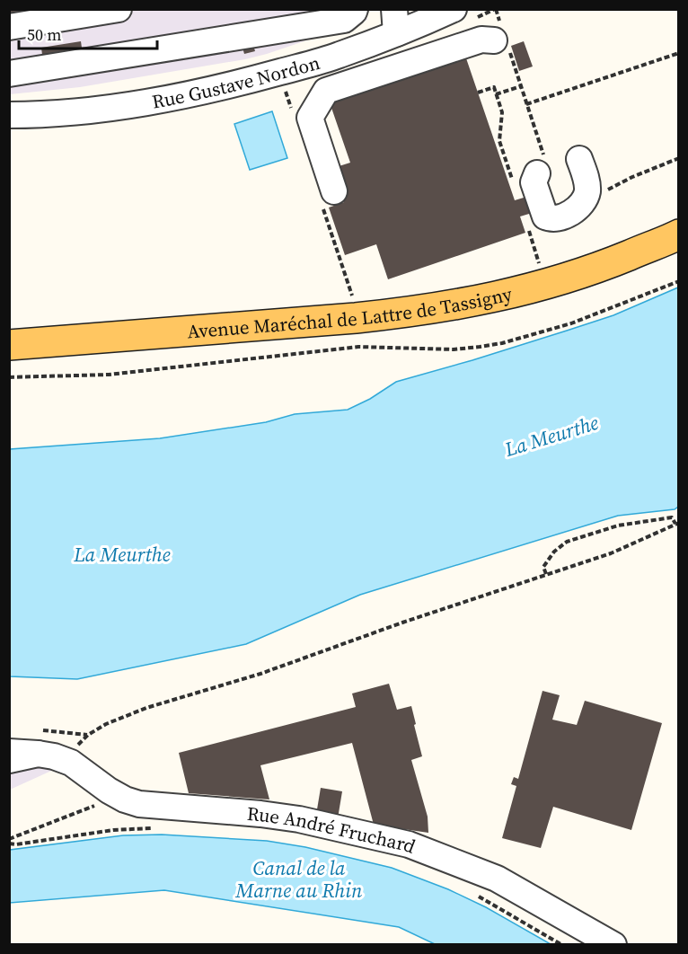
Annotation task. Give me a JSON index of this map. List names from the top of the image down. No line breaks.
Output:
{"streets":{"main road":["Avenue Maréchal de Lattre de Tassigny"],"street":["Rue Gustave Nordon","Rue André Fruchard"]},"water":["La Meurthe","Canal de la Marne au Rhin"],"scale_bar":"50 m"}
